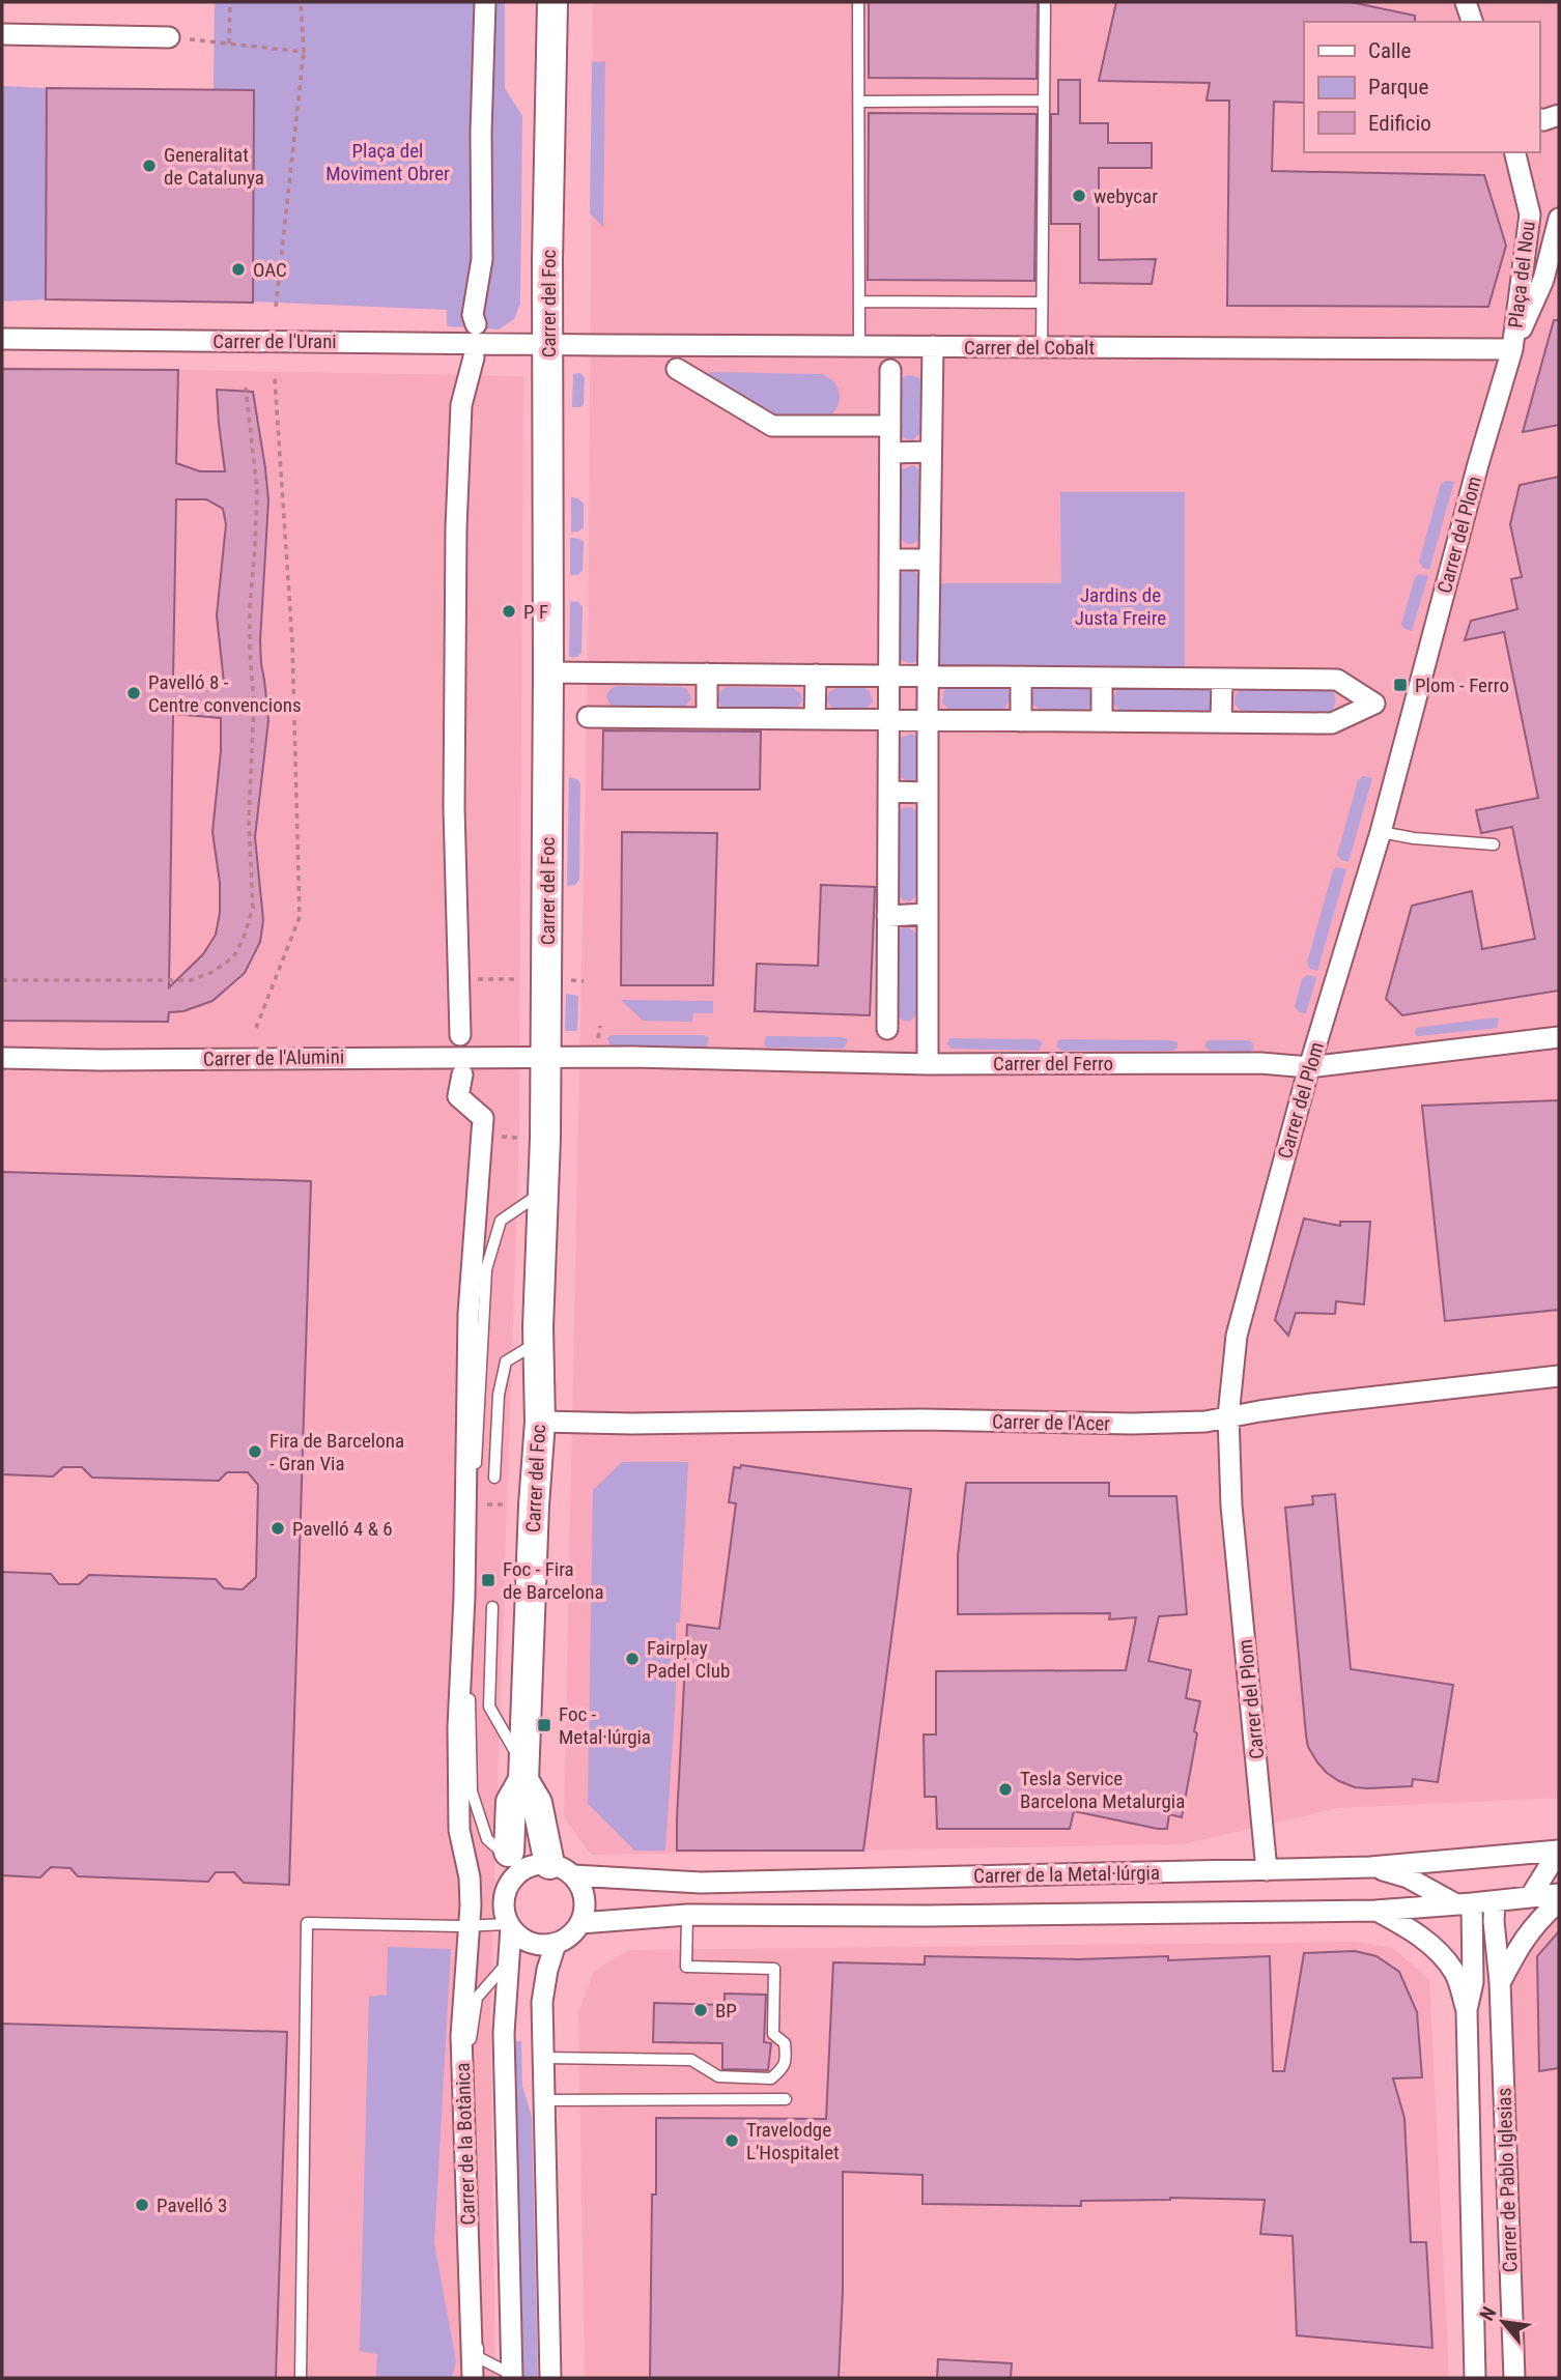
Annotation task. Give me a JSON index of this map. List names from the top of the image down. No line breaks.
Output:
{"streets":{"street":["Plaça del Nou","Carrer del Foc","Carrer de l'Urani","Carrer del Cobalt","Carrer del Plom","Carrer de l'Alumini","Carrer del Ferro","Carrer de l'Acer","Carrer de la Metal·lúrgia","Carrer de la Botànica","Carrer de Pablo Iglesias"]},"crossings":[["Plaça del Nou","Carrer del Cobalt"],["Plaça del Nou","Carrer del Plom"],["Carrer del Foc","Carrer de l'Urani"],["Carrer del Foc","Carrer del Cobalt"],["Carrer del Foc","Carrer de l'Alumini"],["Carrer del Foc","Carrer del Ferro"],["Carrer del Foc","Carrer de l'Acer"],["Carrer del Foc","Carrer de la Metal·lúrgia"],["Carrer del Foc","Carrer de la Botànica"],["Carrer de l'Urani","Carrer del Cobalt"],["Carrer del Cobalt","Carrer del Plom"],["Carrer del Plom","Carrer del Ferro"],["Carrer del Plom","Carrer de l'Acer"],["Carrer del Plom","Carrer de la Metal·lúrgia"],["Carrer de l'Alumini","Carrer del Ferro"],["Carrer de la Metal·lúrgia","Carrer de la Botànica"],["Carrer de la Metal·lúrgia","Carrer de Pablo Iglesias"]],"parks":["Plaça del Moviment Obrer","Jardins de Justa Freire"],"places":{"other":["Generalitat de Catalunya","webycar","OAC","P F","Pavelló 8 - Centre convencions","Fira de Barcelona - Gran Via","Pavelló 4 & 6","Fairplay Padel Club","Tesla Service Barcelona Metalurgia","BP","Travelodge L'Hospitalet","Pavelló 3"],"transit":["Plom - Ferro","Foc - Fira de Barcelona","Foc - Metal·lúrgia"]},"legend":["Calle","Parque","Edificio"],"north":"top left"}
